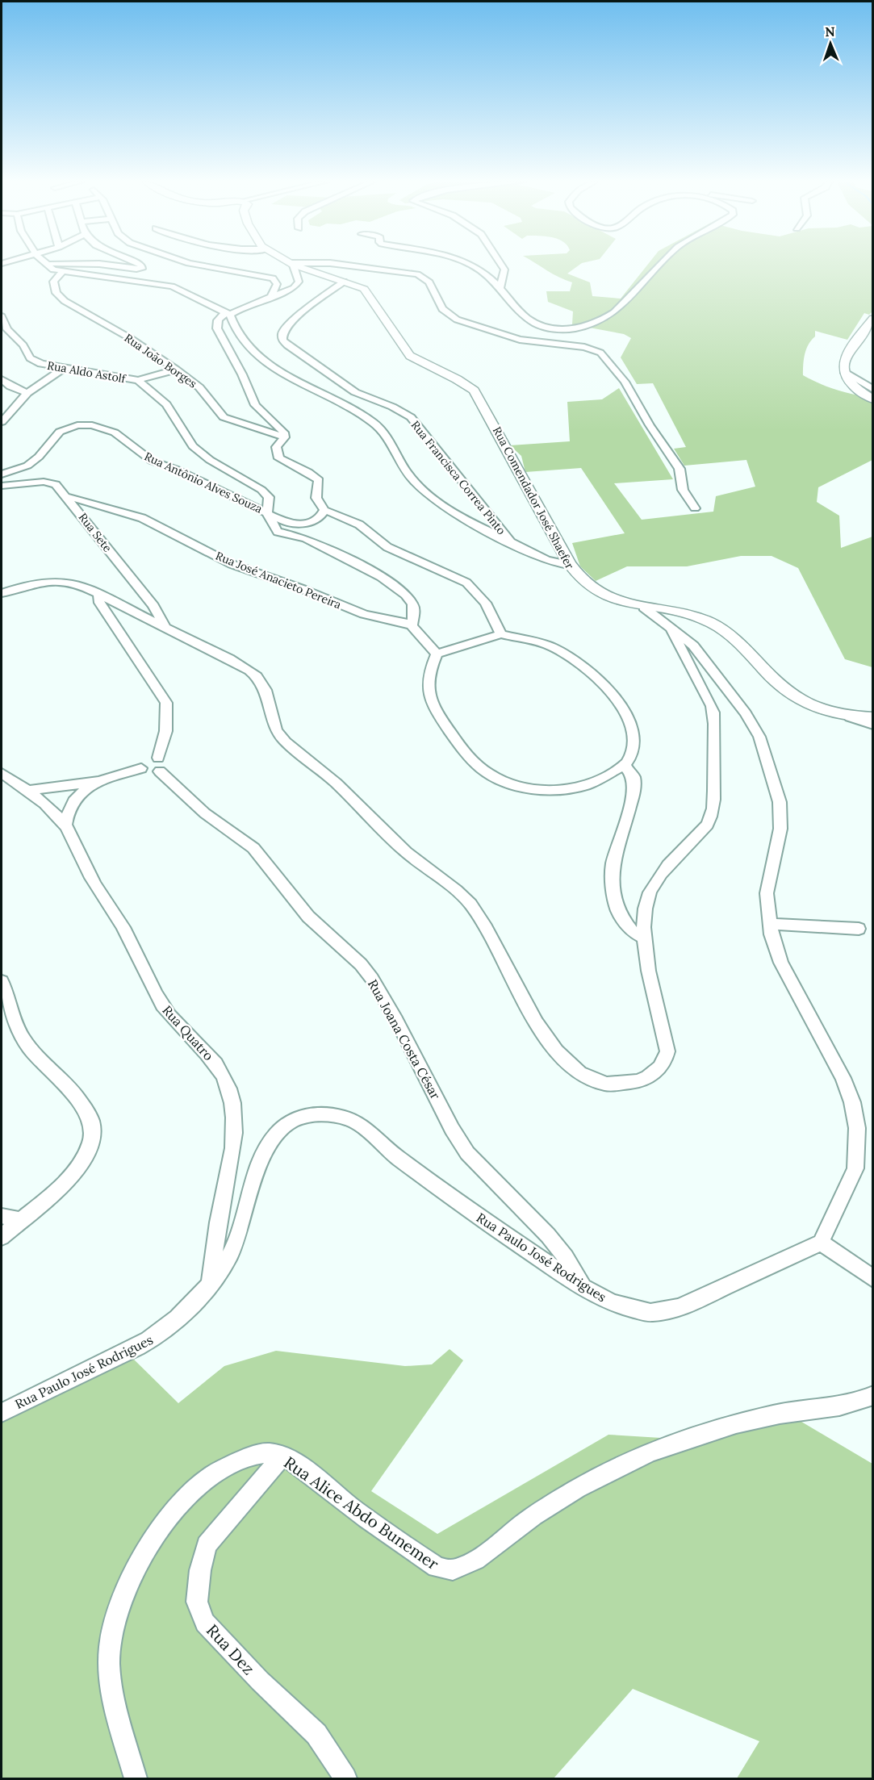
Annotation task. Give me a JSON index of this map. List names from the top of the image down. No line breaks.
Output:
{"streets":{"street":["Rua João Borges","Rua Aldo Astolf","Rua Francisca Correa Pinto","Rua Antônio Alves Souza","Rua Comendador José Shaefer","Rua Sete","Rua José Anacieto Pereira","Rua Quatro","Rua Joana Costa César","Rua Paulo José Rodrigues","Rua Alice Abdo Bunemer","Rua Dez"]},"crossings":[["Rua Francisca Correa Pinto","Rua Comendador José Shaefer"],["Rua Sete","Rua José Anacieto Pereira"],["Rua Quatro","Rua Paulo José Rodrigues"],["Rua Joana Costa César","Rua Paulo José Rodrigues"],["Rua Alice Abdo Bunemer","Rua Dez"]],"north":"top"}
